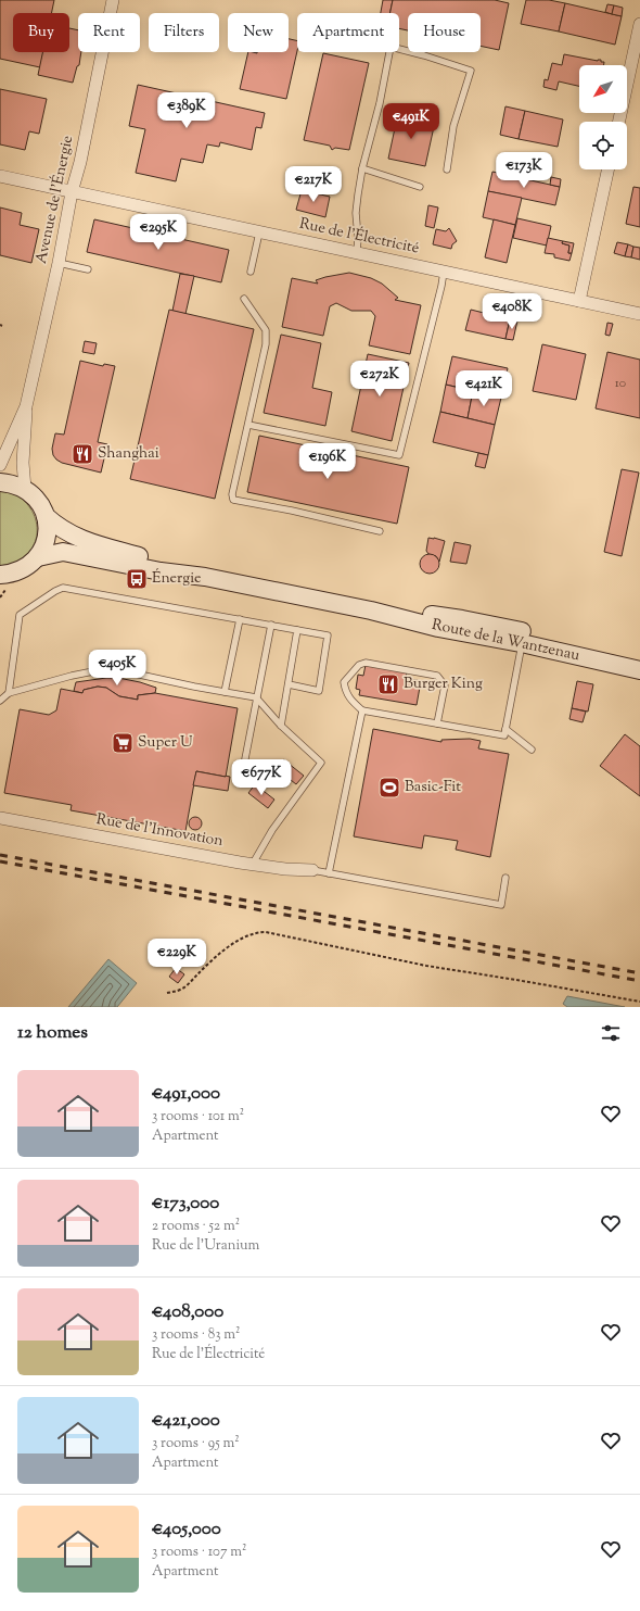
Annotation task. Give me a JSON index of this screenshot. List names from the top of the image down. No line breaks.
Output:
{"streets":{"main road":["Route de la Wantzenau"],"street":["Avenue de l'Énergie","Rue de l'Électricité","Rue de l'Innovation"]},"crossings":[["Avenue de l'Énergie","Rue de l'Électricité"]],"places":{"restaurant":["Shanghai","Burger King"],"bus stop":["Énergie"],"supermarket":["Super U"],"sports":["Basic-Fit"]},"house_numbers":["10"],"north":"bottom left","page":{"chip":["Buy","Rent","Filters","New","Apartment","House"],"price":["€389K","€491K","€173K","€217K","€295K","€408K","€272K","€421K","€196K","€405K","€677K","€229K"],"heading":"12 homes","list":[{"name":"€491,000","note":"3 rooms · 101 m² · Apartment"},{"name":"€173,000","note":"2 rooms · 52 m² · Rue de l'Uranium"},{"name":"€408,000","note":"3 rooms · 83 m² · Rue de l'Électricité"},{"name":"€421,000","note":"3 rooms · 95 m² · Apartment"},{"name":"€405,000","note":"3 rooms · 107 m² · Apartment"}]}}
